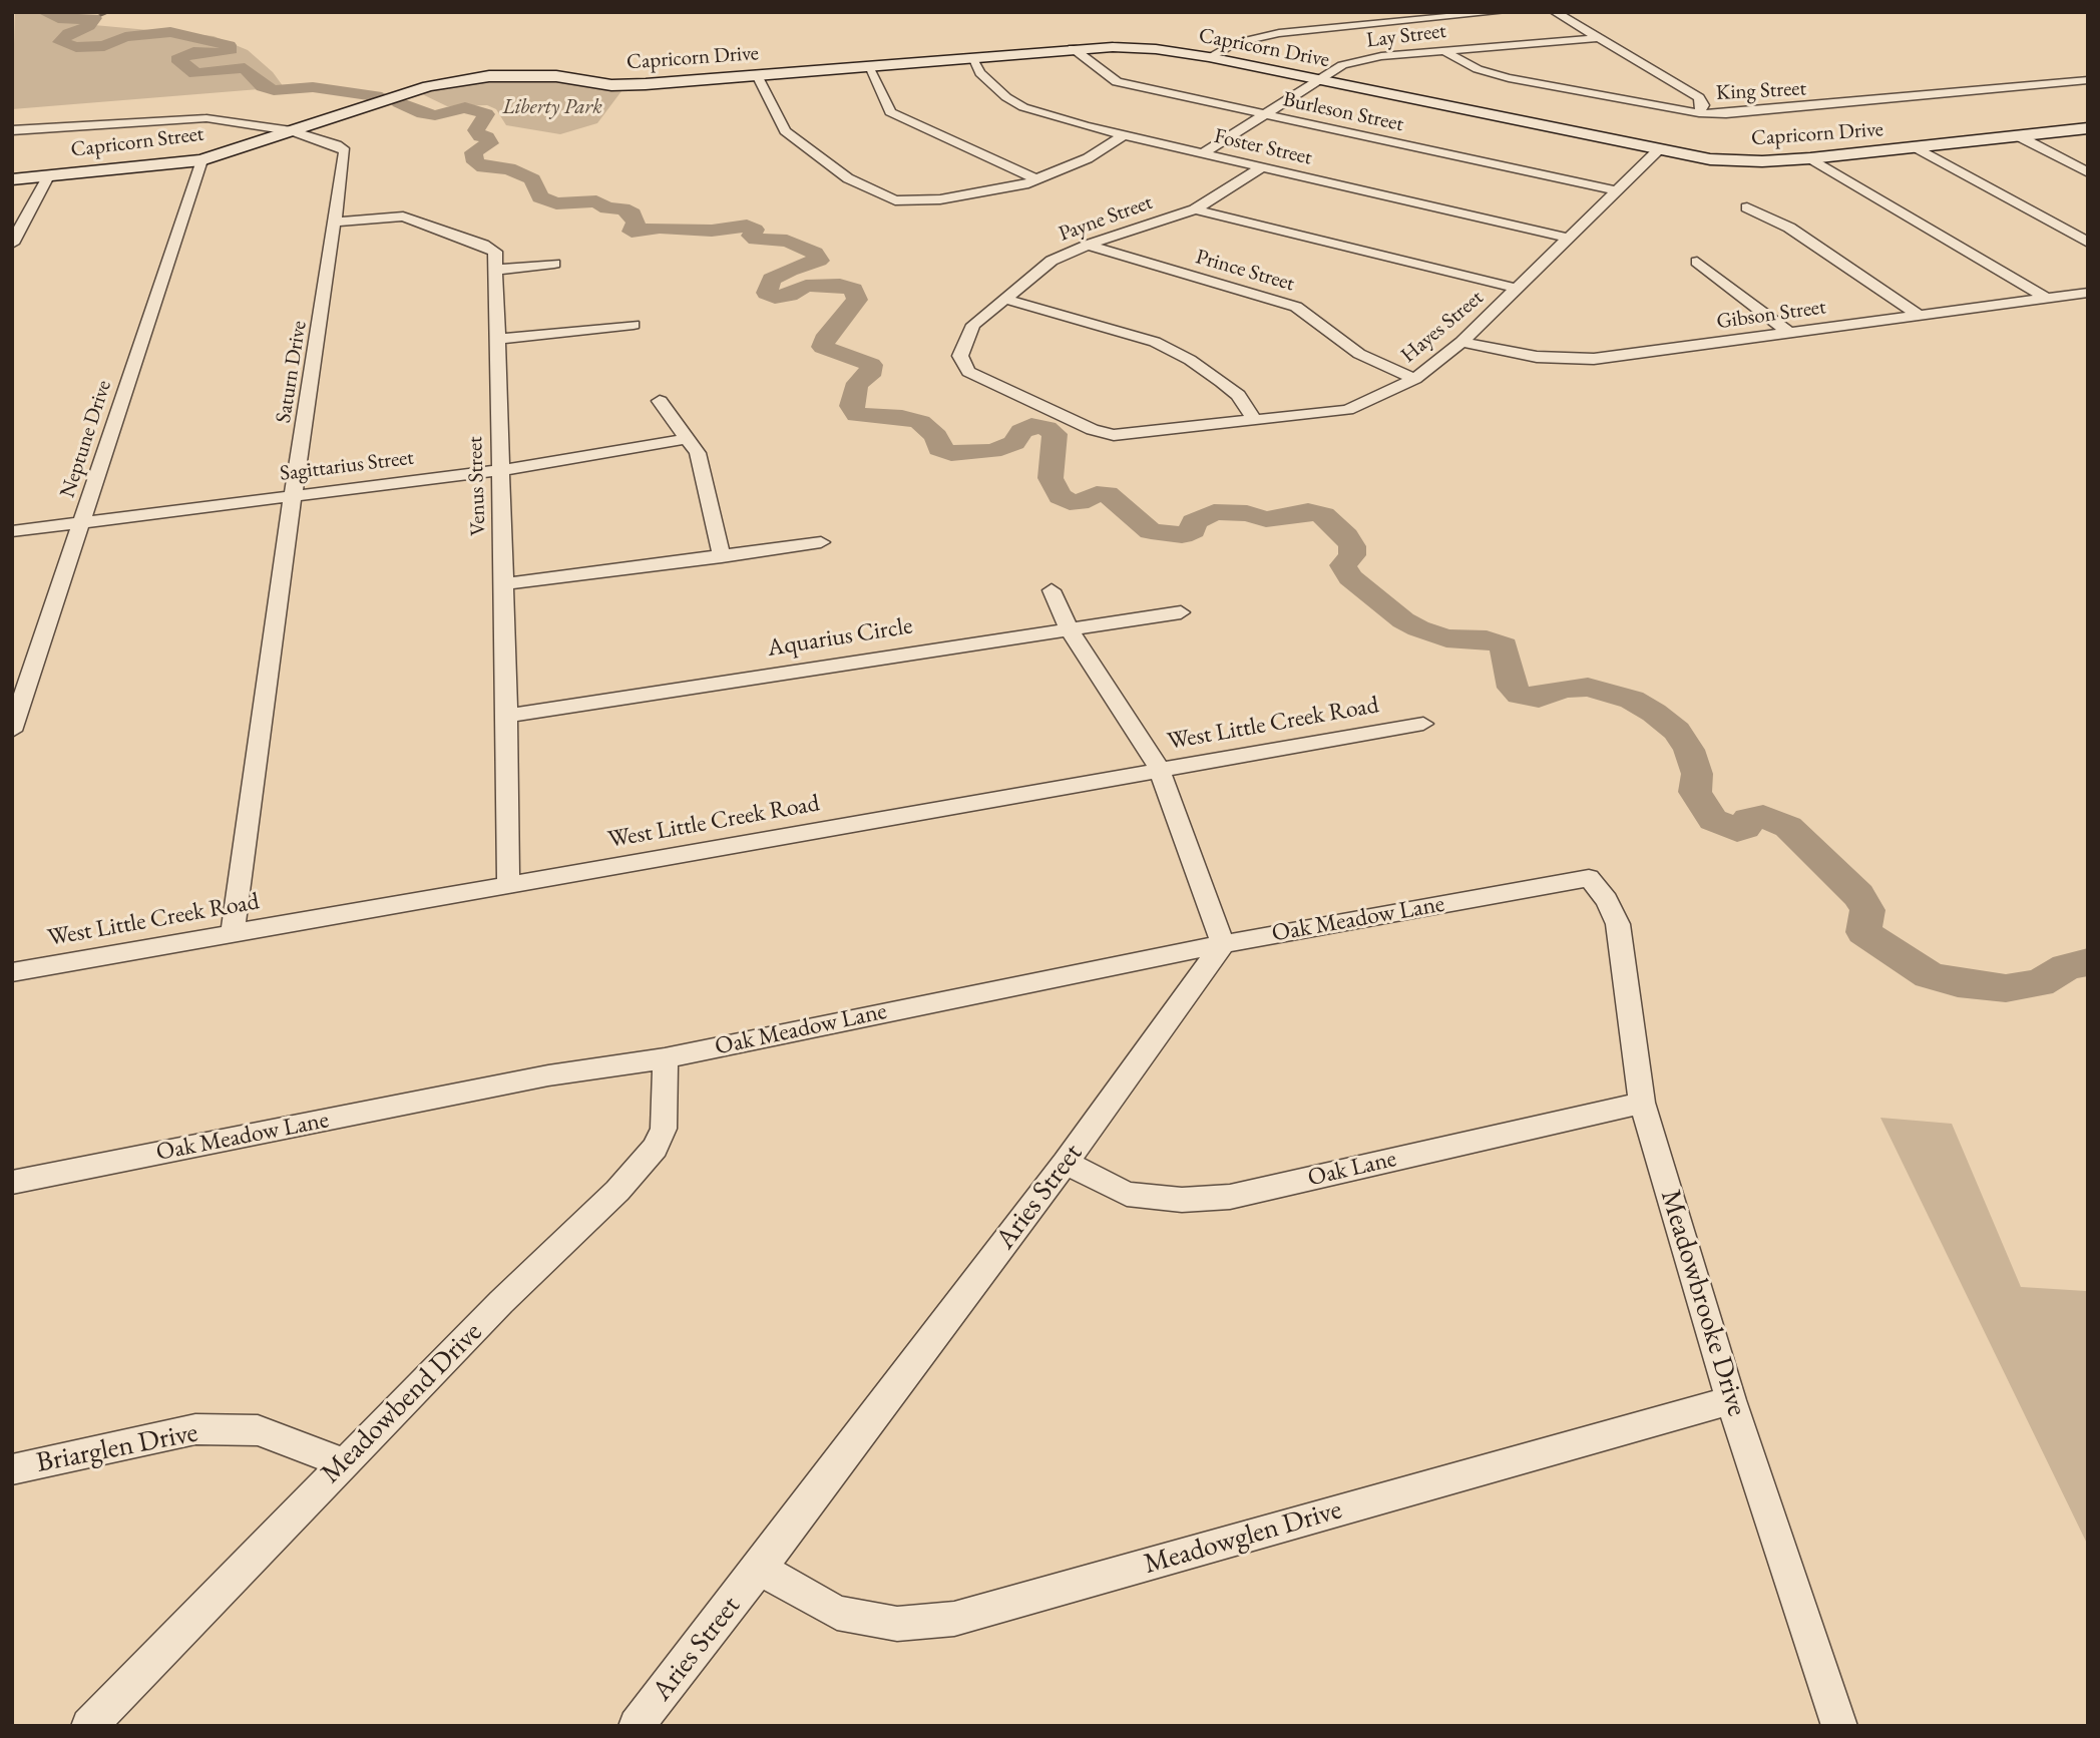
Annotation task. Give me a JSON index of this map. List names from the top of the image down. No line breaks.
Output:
{"streets":{"street":["Lay Street","Capricorn Drive","King Street","Burleson Street","Capricorn Street","Foster Street","Payne Street","Prince Street","Gibson Street","Hayes Street","Saturn Drive","Neptune Drive","Sagittarius Street","Venus Street","Aquarius Circle","West Little Creek Road","Oak Meadow Lane","Oak Lane","Aries Street","Meadowbrooke Drive","Meadowbend Drive","Briarglen Drive","Meadowglen Drive"]},"crossings":[["Lay Street","Capricorn Drive"],["Lay Street","King Street"],["Lay Street","Burleson Street"],["Lay Street","Foster Street"],["Capricorn Drive","Burleson Street"],["Capricorn Drive","Capricorn Street"],["Capricorn Drive","Foster Street"],["Capricorn Drive","Hayes Street"],["Burleson Street","Hayes Street"],["Capricorn Street","Saturn Drive"],["Capricorn Street","Neptune Drive"],["Foster Street","Payne Street"],["Foster Street","Hayes Street"],["Payne Street","Prince Street"],["Payne Street","Hayes Street"],["Prince Street","Hayes Street"],["Gibson Street","Hayes Street"],["Saturn Drive","Sagittarius Street"],["Saturn Drive","West Little Creek Road"],["Neptune Drive","Sagittarius Street"],["Sagittarius Street","Venus Street"],["Venus Street","Aquarius Circle"],["Venus Street","West Little Creek Road"],["Oak Meadow Lane","Aries Street"],["Oak Meadow Lane","Meadowbrooke Drive"],["Oak Meadow Lane","Meadowbend Drive"],["Oak Lane","Aries Street"],["Oak Lane","Meadowbrooke Drive"],["Aries Street","Meadowglen Drive"],["Meadowbrooke Drive","Meadowglen Drive"],["Meadowbend Drive","Briarglen Drive"]],"parks":["Liberty Park"]}
